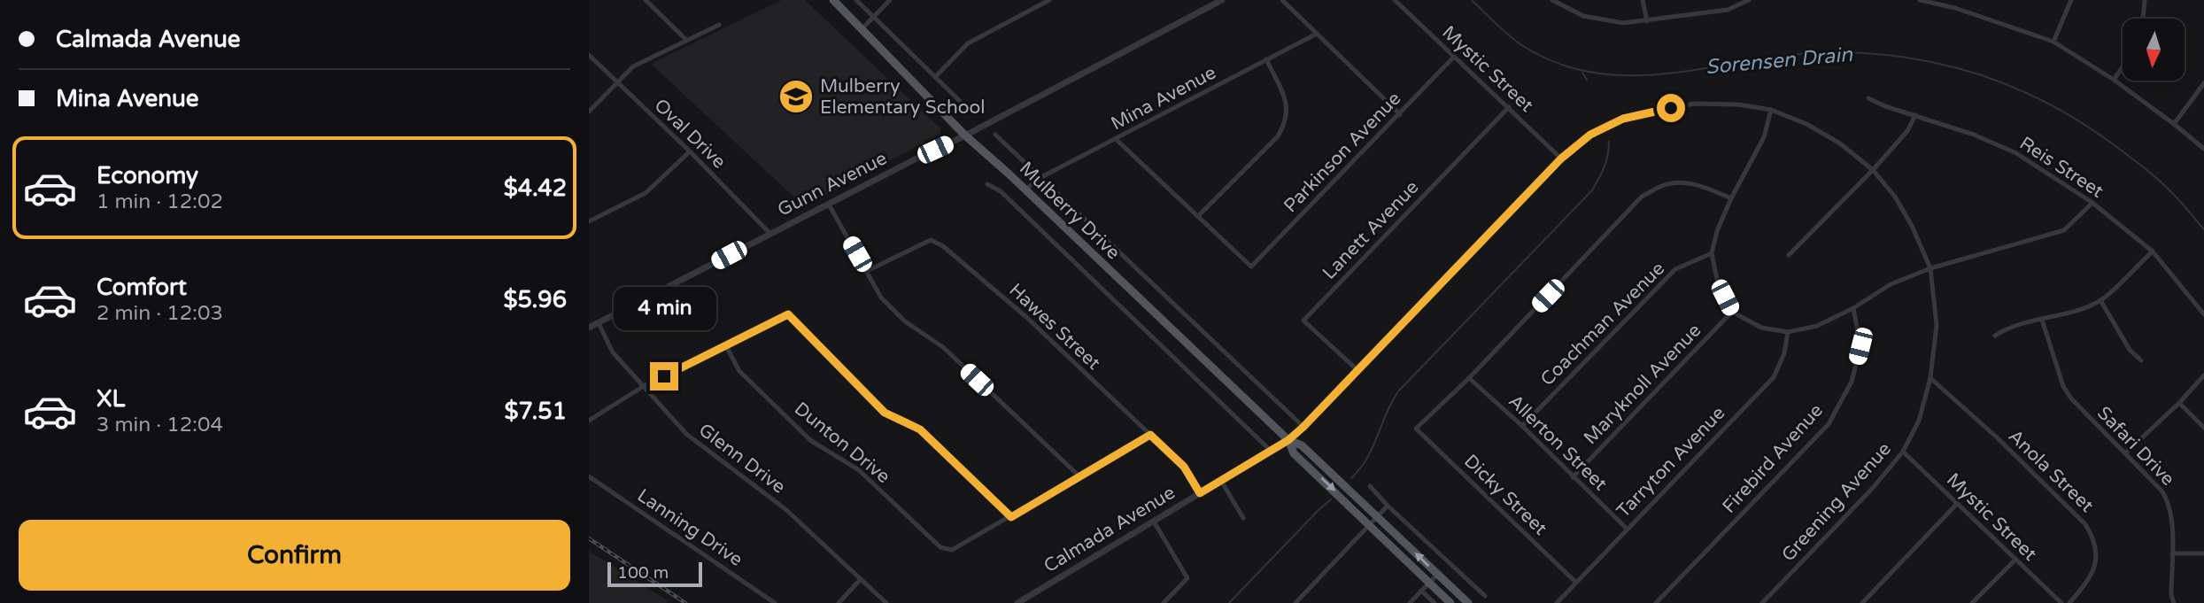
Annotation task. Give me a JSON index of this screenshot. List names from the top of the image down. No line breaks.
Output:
{"streets":{"main road":["Mulberry Drive"],"street":["Mystic Street","Mina Avenue","Oval Drive","Parkinson Avenue","Reis Street","Gunn Avenue","Lanett Avenue","Coachman Avenue","Hawes Street","Maryknoll Avenue","Dunton Drive","Allerton Street","Safari Drive","Glenn Drive","Firebird Avenue","Tarryton Avenue","Anola Street","Dicky Street","Greening Avenue","Lanning Drive","Calmada Avenue"]},"crossings":[["Mystic Street","Parkinson Avenue"],["Mystic Street","Lanett Avenue"],["Mystic Street","Greening Avenue"],["Mystic Street","Calmada Avenue"],["Mina Avenue","Mulberry Drive"],["Oval Drive","Gunn Avenue"],["Gunn Avenue","Mulberry Drive"],["Gunn Avenue","Glenn Drive"],["Mulberry Drive","Calmada Avenue"],["Lanett Avenue","Calmada Avenue"],["Coachman Avenue","Allerton Street"],["Hawes Street","Calmada Avenue"],["Maryknoll Avenue","Allerton Street"],["Allerton Street","Tarryton Avenue"],["Allerton Street","Dicky Street"],["Tarryton Avenue","Dicky Street"],["Anola Street","Greening Avenue"],["Greening Avenue","Calmada Avenue"]],"water":["Sorensen Drain"],"places":{"school or university":["Mulberry Elementary School"]},"scale_bar":"100 m","north":"bottom","page":{"banner":["Calmada Avenue","Mina Avenue"],"list":[{"name":"Economy","note":"1 min · 12:02","value":"$4.42"},{"name":"Comfort","note":"2 min · 12:03","value":"$5.96"},{"name":"XL","note":"3 min · 12:04","value":"$7.51"}],"bubble":"4 min","buttons":"Confirm","scale":"100 m"}}
